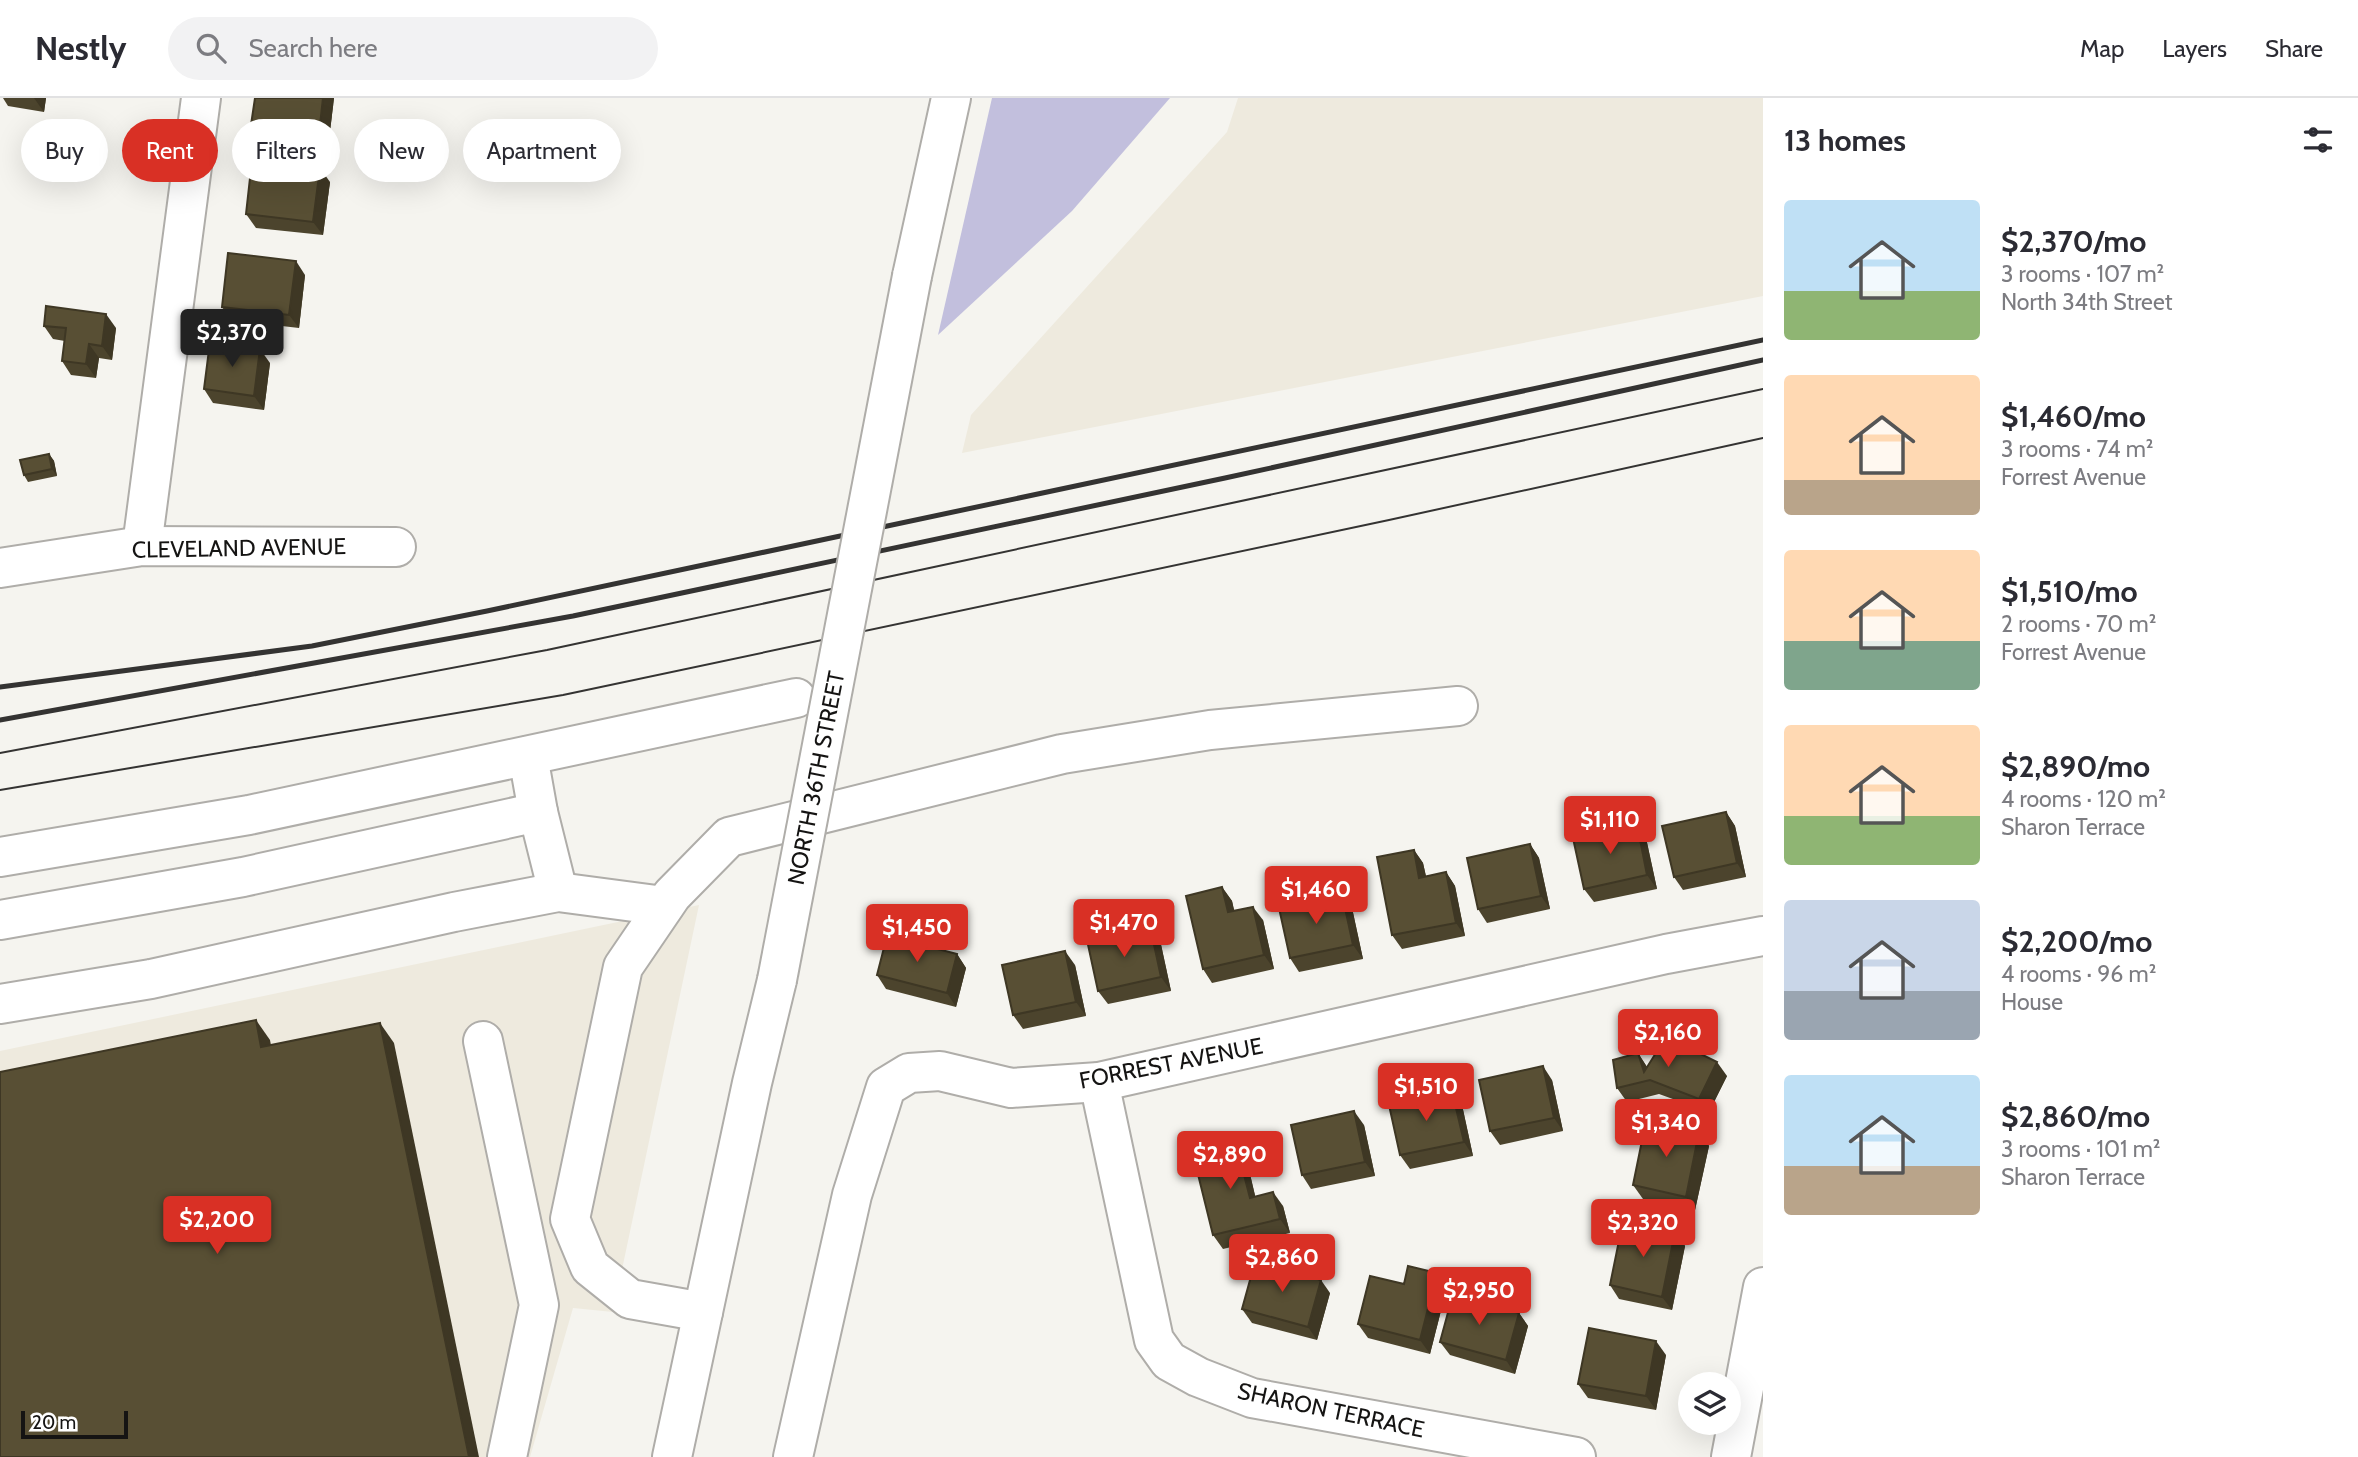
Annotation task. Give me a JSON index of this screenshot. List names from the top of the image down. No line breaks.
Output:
{"streets":{"street":["CLEVELAND AVENUE","NORTH 36TH STREET","FORREST AVENUE","SHARON TERRACE"]},"crossings":[["FORREST AVENUE","SHARON TERRACE"]],"scale_bar":"20 m","page":{"header":"Nestly","search":"Search here","nav":["Map","Layers","Share"],"heading":"13 homes","chip":["Buy","Rent","Filters","New","Apartment"],"list":[{"name":"$2,370/mo","note":"3 rooms · 107 m² · North 34th Street"},{"name":"$1,460/mo","note":"3 rooms · 74 m² · Forrest Avenue"},{"name":"$1,510/mo","note":"2 rooms · 70 m² · Forrest Avenue"},{"name":"$2,890/mo","note":"4 rooms · 120 m² · Sharon Terrace"},{"name":"$2,200/mo","note":"4 rooms · 96 m² · House"},{"name":"$2,860/mo","note":"3 rooms · 101 m² · Sharon Terrace"}],"price":["$2,370","$1,110","$1,460","$1,470","$1,450","$2,160","$1,510","$1,340","$2,890","$2,200","$2,320","$2,860","$2,950"],"scale":"20 m"}}
